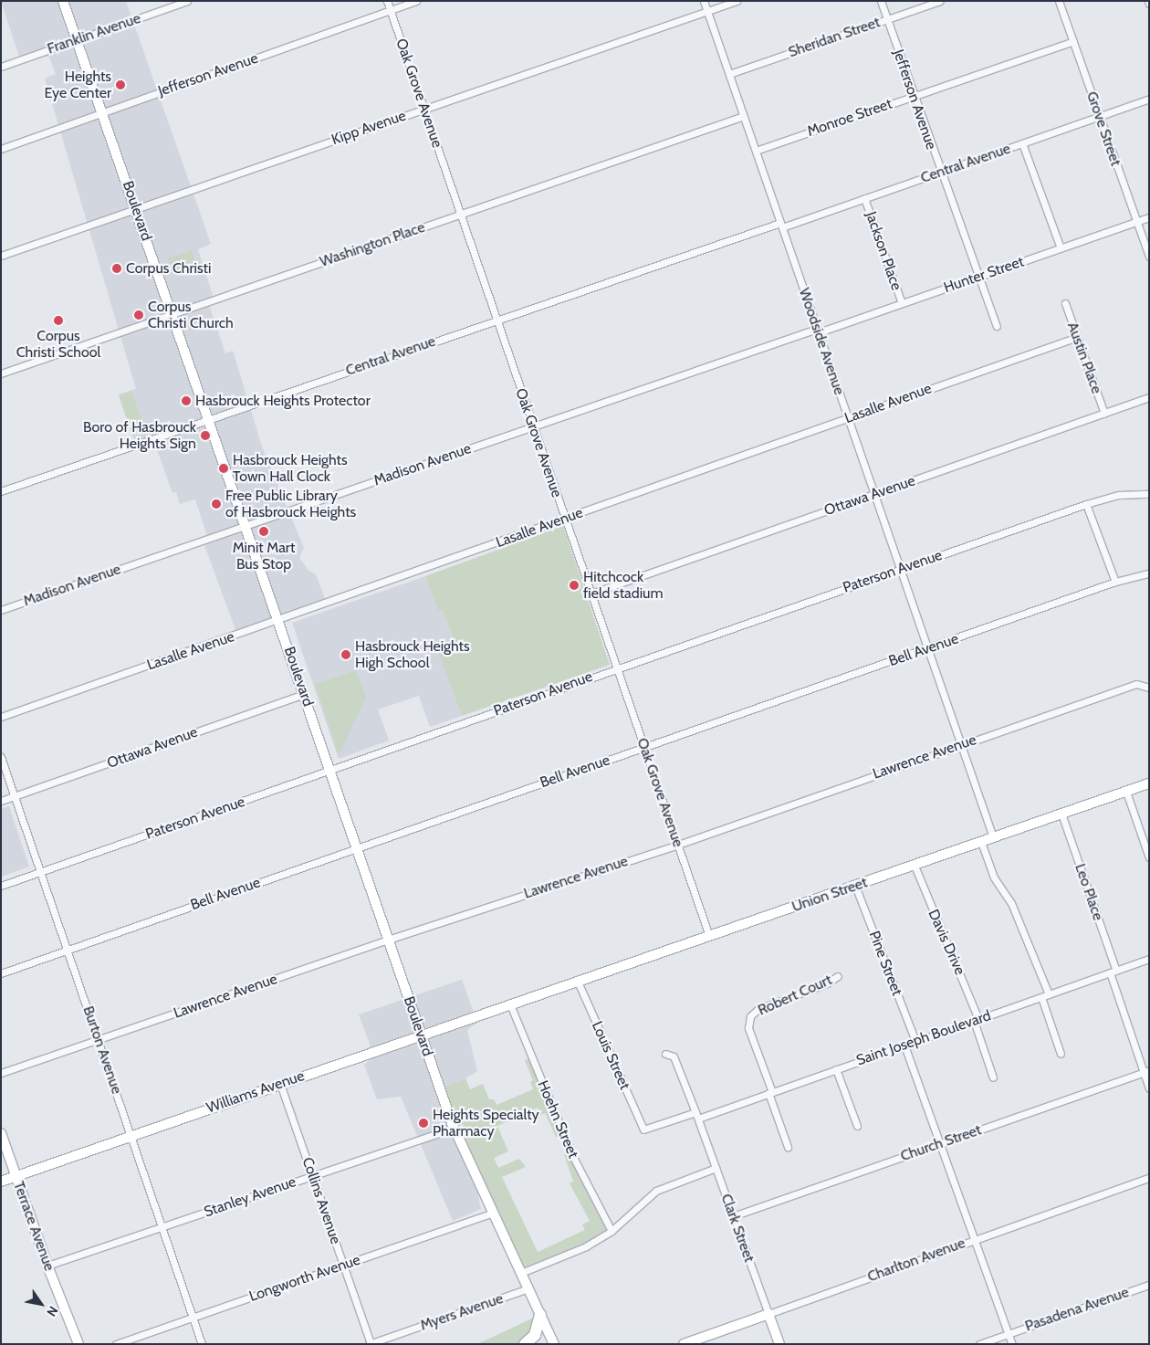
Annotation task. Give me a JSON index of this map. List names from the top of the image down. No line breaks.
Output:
{"streets":{"street":["Franklin Avenue","Sheridan Street","Jefferson Avenue","Oak Grove Avenue","Monroe Street","Kipp Avenue","Grove Street","Central Avenue","Boulevard","Washington Place","Jackson Place","Hunter Street","Woodside Avenue","Austin Place","Lasalle Avenue","Madison Avenue","Ottawa Avenue","Paterson Avenue","Bell Avenue","Lawrence Avenue","Leo Place","Union Street","Davis Drive","Pine Street","Robert Court","Saint Joseph Boulevard","Burton Avenue","Louis Street","Williams Avenue","Hoehn Street","Church Street","Stanley Avenue","Collins Avenue","Terrace Avenue","Clark Street","Charlton Avenue","Longworth Avenue","Pasadena Avenue","Myers Avenue"]},"crossings":[["Franklin Avenue","Boulevard"],["Sheridan Street","Jefferson Avenue"],["Sheridan Street","Woodside Avenue"],["Jefferson Avenue","Oak Grove Avenue"],["Jefferson Avenue","Monroe Street"],["Jefferson Avenue","Central Avenue"],["Jefferson Avenue","Boulevard"],["Jefferson Avenue","Hunter Street"],["Oak Grove Avenue","Kipp Avenue"],["Oak Grove Avenue","Central Avenue"],["Oak Grove Avenue","Washington Place"],["Oak Grove Avenue","Lasalle Avenue"],["Oak Grove Avenue","Madison Avenue"],["Oak Grove Avenue","Ottawa Avenue"],["Oak Grove Avenue","Paterson Avenue"],["Oak Grove Avenue","Bell Avenue"],["Oak Grove Avenue","Lawrence Avenue"],["Oak Grove Avenue","Union Street"],["Monroe Street","Grove Street"],["Monroe Street","Woodside Avenue"],["Kipp Avenue","Boulevard"],["Kipp Avenue","Woodside Avenue"],["Grove Street","Central Avenue"],["Grove Street","Hunter Street"],["Central Avenue","Boulevard"],["Central Avenue","Jackson Place"],["Central Avenue","Woodside Avenue"],["Boulevard","Washington Place"],["Boulevard","Lasalle Avenue"],["Boulevard","Madison Avenue"],["Boulevard","Ottawa Avenue"],["Boulevard","Paterson Avenue"],["Boulevard","Bell Avenue"],["Boulevard","Lawrence Avenue"],["Boulevard","Williams Avenue"],["Boulevard","Stanley Avenue"],["Boulevard","Longworth Avenue"],["Boulevard","Myers Avenue"],["Washington Place","Woodside Avenue"],["Jackson Place","Hunter Street"],["Hunter Street","Woodside Avenue"],["Hunter Street","Madison Avenue"],["Woodside Avenue","Lasalle Avenue"],["Woodside Avenue","Madison Avenue"],["Woodside Avenue","Ottawa Avenue"],["Woodside Avenue","Paterson Avenue"],["Woodside Avenue","Bell Avenue"],["Woodside Avenue","Lawrence Avenue"],["Woodside Avenue","Union Street"],["Austin Place","Lasalle Avenue"],["Austin Place","Ottawa Avenue"],["Ottawa Avenue","Burton Avenue"],["Paterson Avenue","Burton Avenue"],["Bell Avenue","Burton Avenue"],["Lawrence Avenue","Burton Avenue"],["Leo Place","Union Street"],["Leo Place","Saint Joseph Boulevard"],["Leo Place","Church Street"],["Union Street","Davis Drive"],["Union Street","Pine Street"],["Union Street","Louis Street"],["Union Street","Williams Avenue"],["Union Street","Hoehn Street"],["Davis Drive","Saint Joseph Boulevard"],["Pine Street","Saint Joseph Boulevard"],["Robert Court","Saint Joseph Boulevard"],["Saint Joseph Boulevard","Louis Street"],["Saint Joseph Boulevard","Clark Street"],["Burton Avenue","Williams Avenue"],["Burton Avenue","Stanley Avenue"],["Burton Avenue","Longworth Avenue"],["Williams Avenue","Hoehn Street"],["Williams Avenue","Collins Avenue"],["Williams Avenue","Terrace Avenue"],["Church Street","Clark Street"],["Stanley Avenue","Collins Avenue"],["Stanley Avenue","Terrace Avenue"],["Collins Avenue","Longworth Avenue"],["Collins Avenue","Myers Avenue"],["Clark Street","Charlton Avenue"]],"places":["Heights Eye Center","Corpus Christi","Corpus Christi Church","Corpus Christi School","Hasbrouck Heights Protector","Boro of Hasbrouck Heights Sign","Hasbrouck Heights Town Hall Clock","Free Public Library of Hasbrouck Heights","Minit Mart Bus Stop","Hitchcock field stadium","Hasbrouck Heights High School","Heights Specialty Pharmacy"],"north":"bottom right"}
